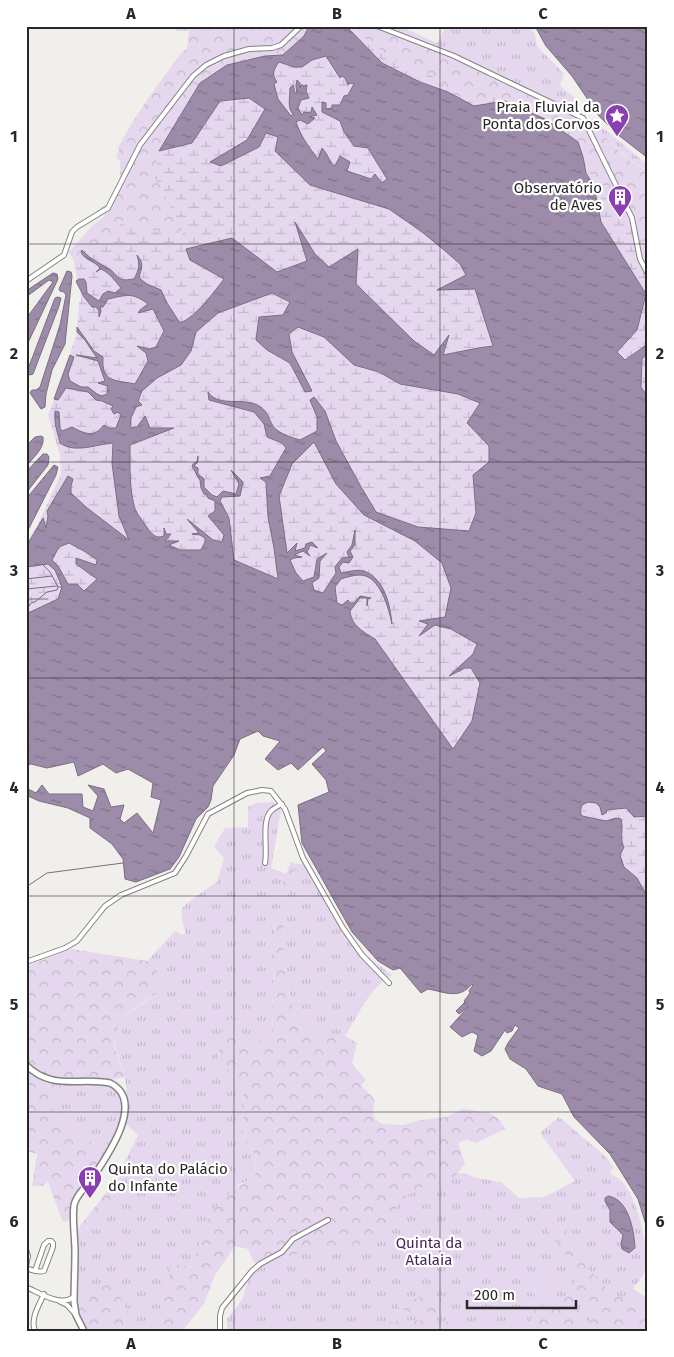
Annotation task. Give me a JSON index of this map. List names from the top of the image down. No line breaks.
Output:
{"parks":["Quinta da Atalaia"],"places":{"place":["Praia Fluvial da Ponta dos Corvos"],"building":["Observatório de Aves","Quinta do Palácio do Infante"]},"scale_bar":"200 m","grid":{"columns":["A","B","C"],"rows":["1","2","3","4","5","6"]}}
